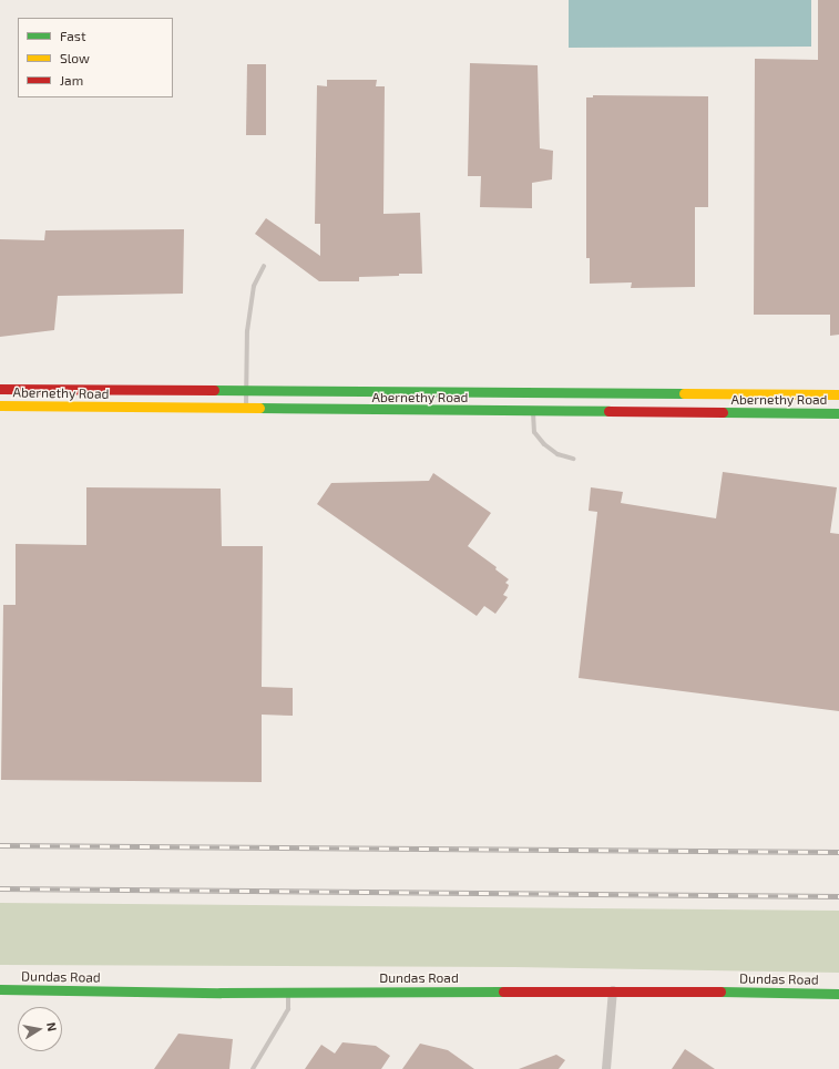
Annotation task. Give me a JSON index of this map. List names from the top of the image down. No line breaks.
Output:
{"streets":{"main road":["Abernethy Road","Dundas Road"]},"legend":["Fast","Slow","Jam"],"north":"right"}
